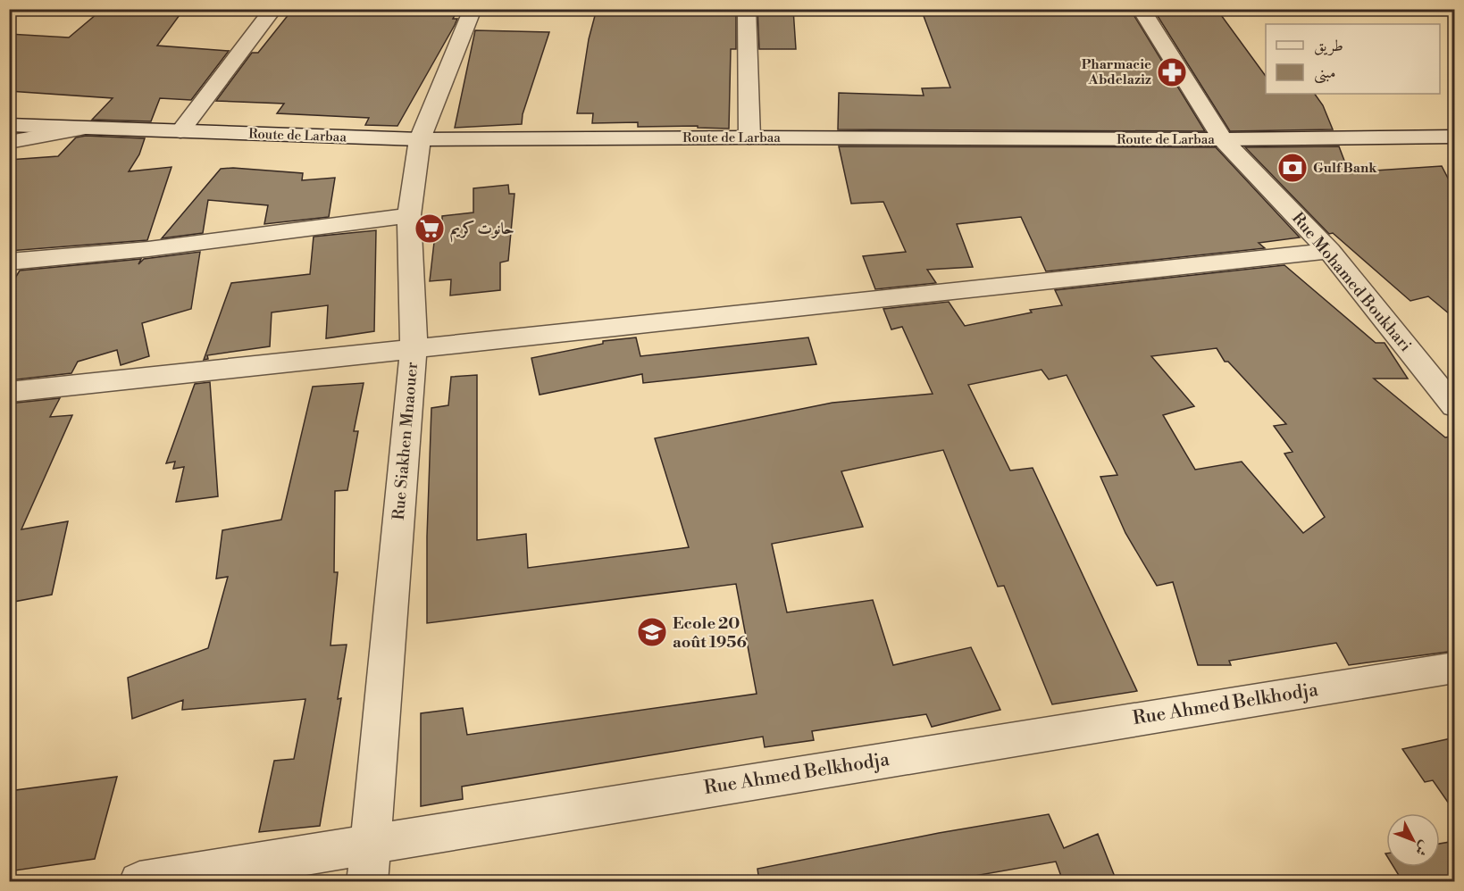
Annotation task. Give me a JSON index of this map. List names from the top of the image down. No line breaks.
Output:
{"streets":{"street":["Route de Larbaa","Rue Mohamed Boukhari","Rue Siakhen Mnaouer","Rue Ahmed Belkhodja"]},"crossings":[["Route de Larbaa","Rue Mohamed Boukhari"],["Route de Larbaa","Rue Siakhen Mnaouer"],["Rue Siakhen Mnaouer","Rue Ahmed Belkhodja"]],"places":{"pharmacy":["Pharmacie Abdelaziz"],"bank":["Gulf Bank"],"supermarket":["حانوت كريم"],"school or university":["Ecole 20 août 1956"]},"legend":["طريق","مبنى"],"north":"bottom right"}
